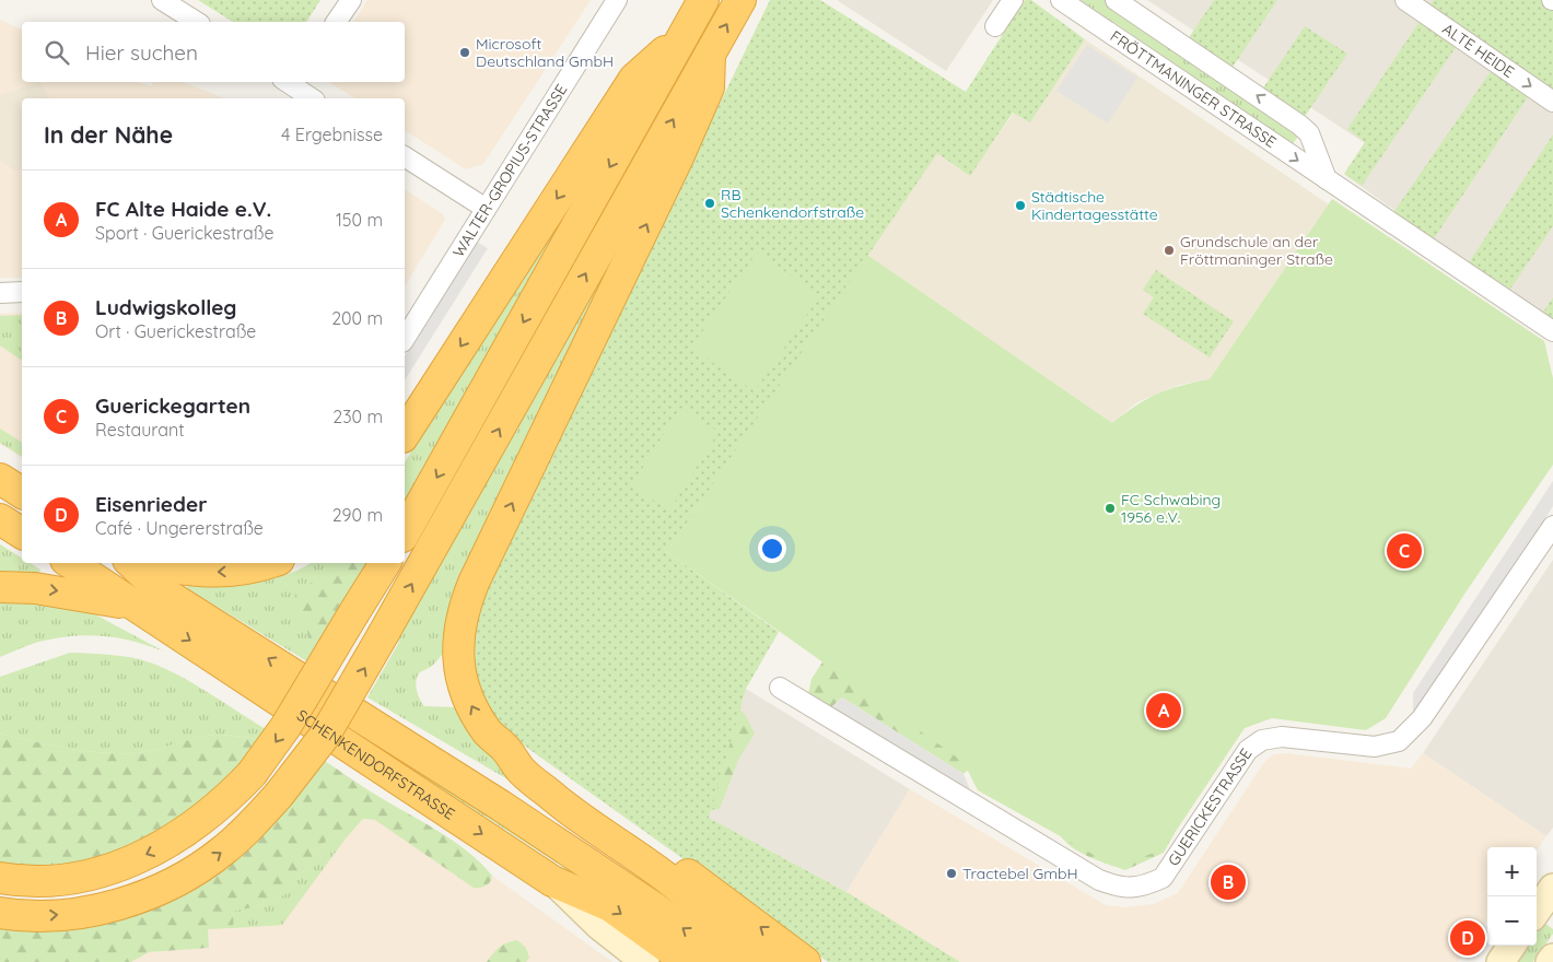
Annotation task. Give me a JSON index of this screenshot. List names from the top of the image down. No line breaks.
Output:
{"streets":{"highway":["SCHENKENDORFSTRASSE"],"street":["ALTE HEIDE","FRÖTTMANINGER STRASSE","WALTER-GROPIUS-STRASSE","GUERICKESTRASSE"]},"one_way":["ALTE HEIDE"],"places":["Microsoft Deutschland GmbH","RB Schenkendorfstraße","Städtische Kindertagesstätte","Grundschule an der Fröttmaninger Straße","FC Schwabing 1956 e.V.","Tractebel GmbH"],"page":{"search":"Hier suchen","heading":["In der Nähe","4 Ergebnisse"],"list":[{"mark":"A","name":"FC Alte Haide e.V.","note":"Sport · Guerickestraße","value":"150 m"},{"mark":"B","name":"Ludwigskolleg","note":"Ort · Guerickestraße","value":"200 m"},{"mark":"C","name":"Guerickegarten","note":"Restaurant","value":"230 m"},{"mark":"D","name":"Eisenrieder","note":"Café · Ungererstraße","value":"290 m"}],"pins":["C","A","B","D"],"map_buttons":["+","−"]}}
